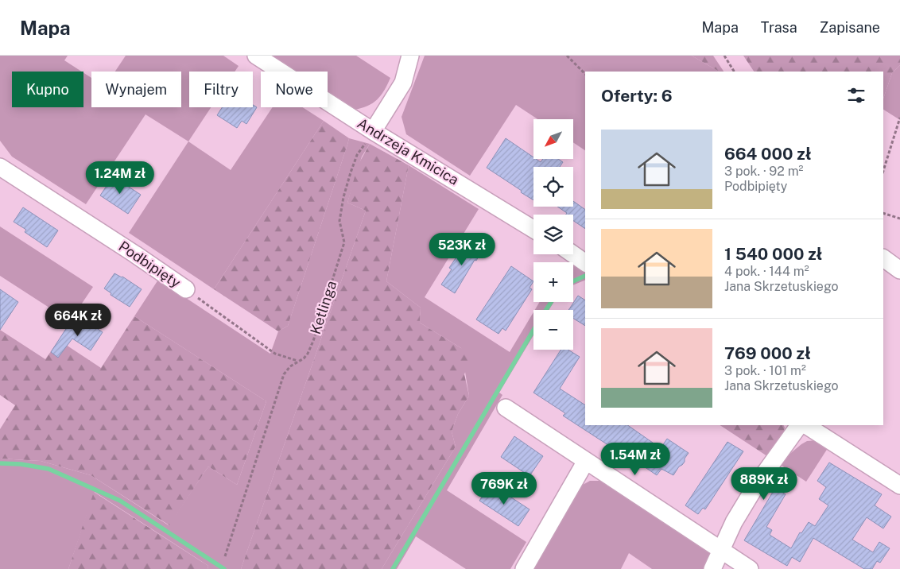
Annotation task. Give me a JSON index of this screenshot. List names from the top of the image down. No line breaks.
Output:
{"streets":{"street":["Andrzeja Kmicica","Podbipięty"],"path":["Ketlinga"]},"crossings":[["Andrzeja Kmicica","Ketlinga"],["Podbipięty","Ketlinga"]],"north":"bottom left","page":{"header":"Mapa","nav":["Mapa","Trasa","Zapisane"],"chip":["Kupno","Wynajem","Filtry","Nowe"],"heading":"Oferty: 6","map_buttons":["+","−"],"list":[{"name":"664 000 zł","note":"3 pok. · 92 m² · Podbipięty"},{"name":"1 540 000 zł","note":"4 pok. · 144 m² · Jana Skrzetuskiego"},{"name":"769 000 zł","note":"3 pok. · 101 m² · Jana Skrzetuskiego"}],"price":["1.24M zł","523K zł","664K zł","1.54M zł","889K zł","769K zł"]}}
